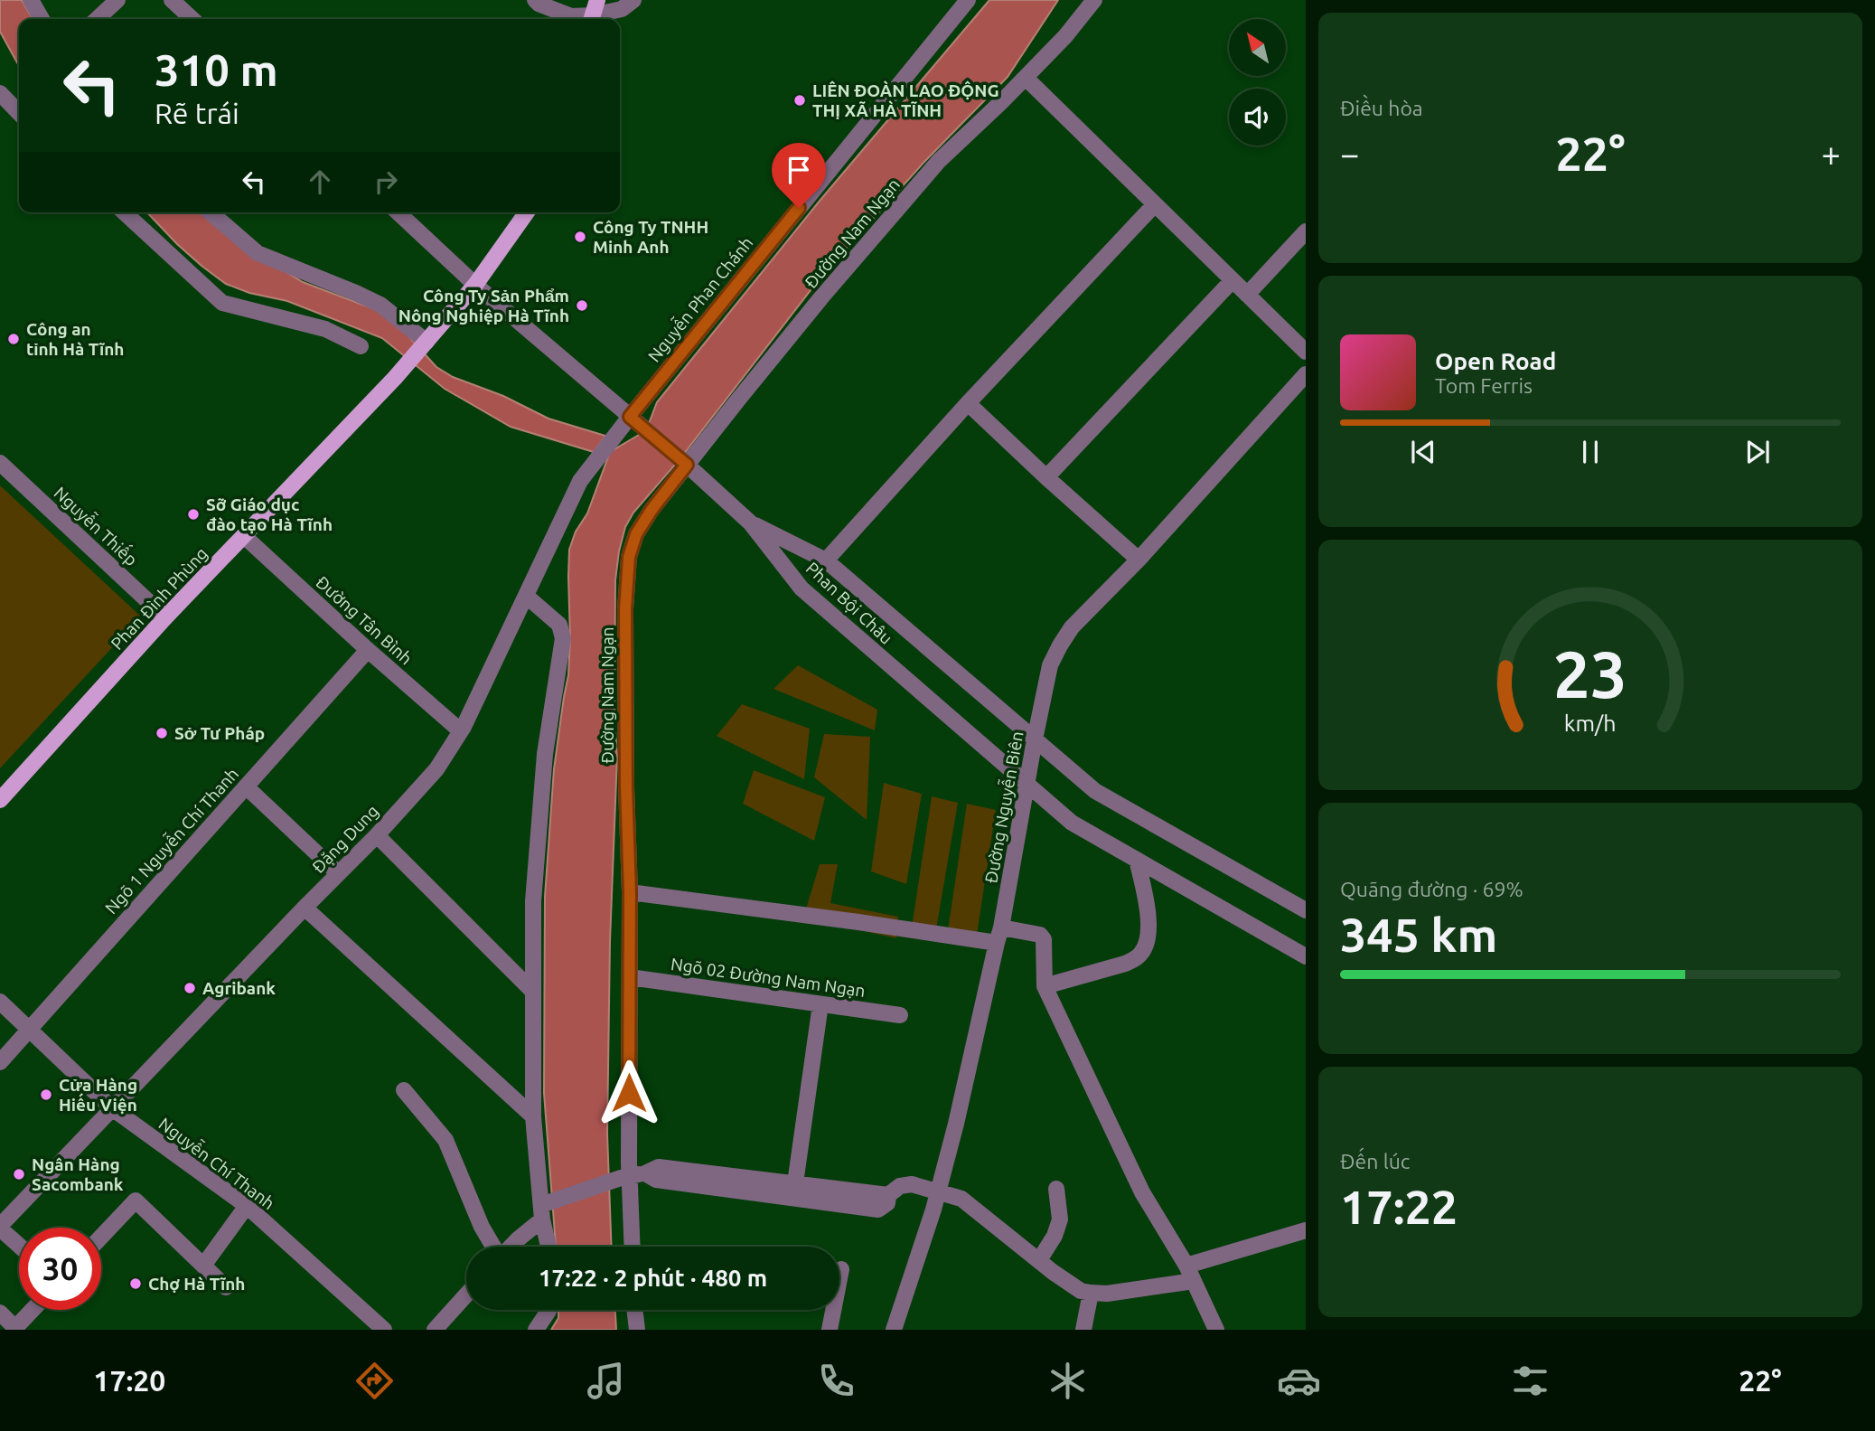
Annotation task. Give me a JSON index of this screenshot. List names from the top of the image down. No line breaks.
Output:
{"streets":{"main road":["Phan Đình Phùng"],"street":["Đường Nam Ngạn","Nguyễn Phan Chánh","Nguyễn Thiếp","Phan Bội Châu","Đường Tân Bình","Đường Nguyễn Biên","Đặng Dung","Ngõ 1 Nguyễn Chí Thanh","Ngõ 02 Đường Nam Ngạn","Nguyễn Chí Thanh"]},"crossings":[["Đường Nam Ngạn","Ngõ 02 Đường Nam Ngạn"],["Nguyễn Phan Chánh","Đặng Dung"],["Nguyễn Thiếp","Phan Đình Phùng"],["Phan Đình Phùng","Đường Tân Bình"],["Phan Bội Châu","Đường Nguyễn Biên"],["Đường Tân Bình","Đặng Dung"],["Đường Tân Bình","Ngõ 1 Nguyễn Chí Thanh"],["Đặng Dung","Nguyễn Chí Thanh"],["Ngõ 1 Nguyễn Chí Thanh","Nguyễn Chí Thanh"]],"places":["LIÊN ĐOÀN LAO ĐỘNG THỊ XÃ HÀ TĨNH","Công Ty TNHH Minh Anh","Công Ty Sản Phẩm Nông Nghiệp Hà Tĩnh","Công an tỉnh Hà Tĩnh","Sỡ Giáo dục đào tạo Hà Tĩnh","Sở Tư Pháp","Agribank","Cửa Hàng Hiếu Viện","Ngân Hàng Sacombank","Chợ Hà Tĩnh"],"north":"top left","page":{"tile":["Điều hòa",["Quãng đường · 69%","345 km"],["Đến lúc","17:22"]],"turn":["310 m","Rẽ trái"],"heat":["−","22°","+"],"song":["Open Road","Tom Ferris"],"limit":"30","trip":"17:22 · 2 phút · 480 m","tabs":["17:20","22°"],"gauge":["23","km/h"]}}
